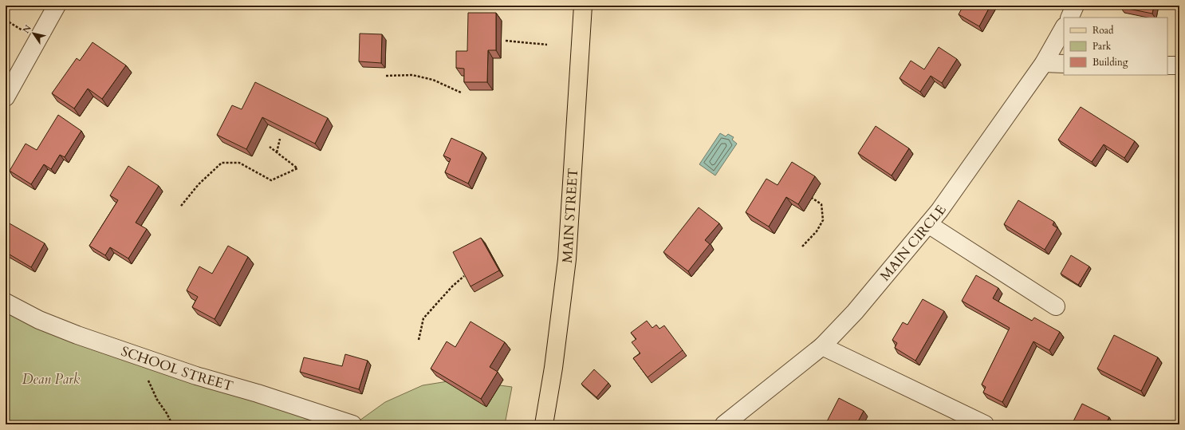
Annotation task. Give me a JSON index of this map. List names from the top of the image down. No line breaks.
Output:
{"streets":{"main road":["MAIN STREET"],"street":["MAIN CIRCLE","SCHOOL STREET"]},"parks":["Dean Park"],"legend":["Road","Park","Building"],"north":"top left"}
